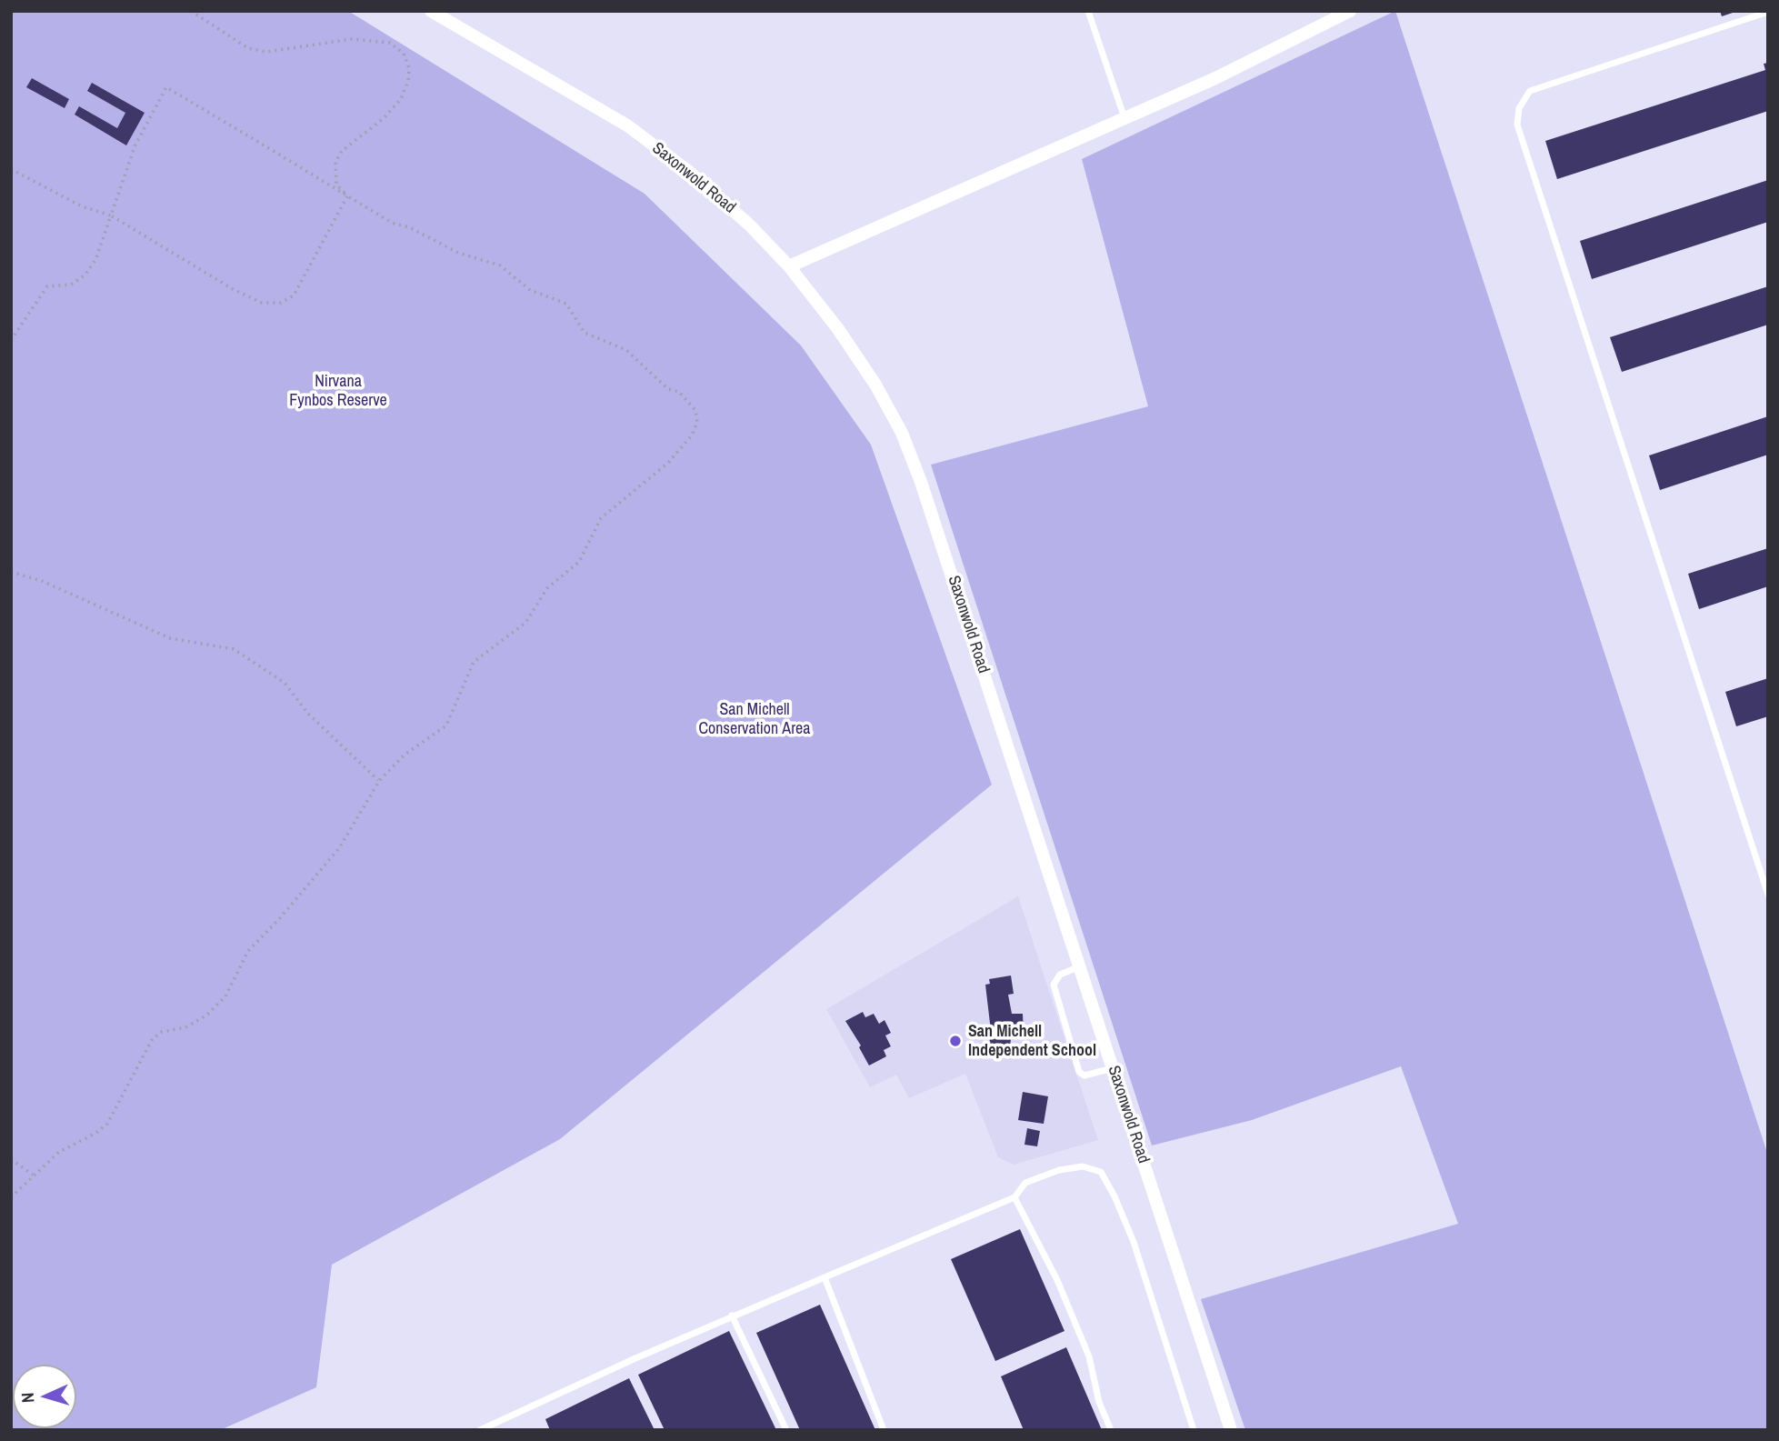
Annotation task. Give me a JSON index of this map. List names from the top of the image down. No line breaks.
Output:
{"streets":{"street":["Saxonwold Road"]},"parks":["Nirvana Fynbos Reserve","San Michell Conservation Area"],"places":["San Michell Independent School"],"north":"left"}
